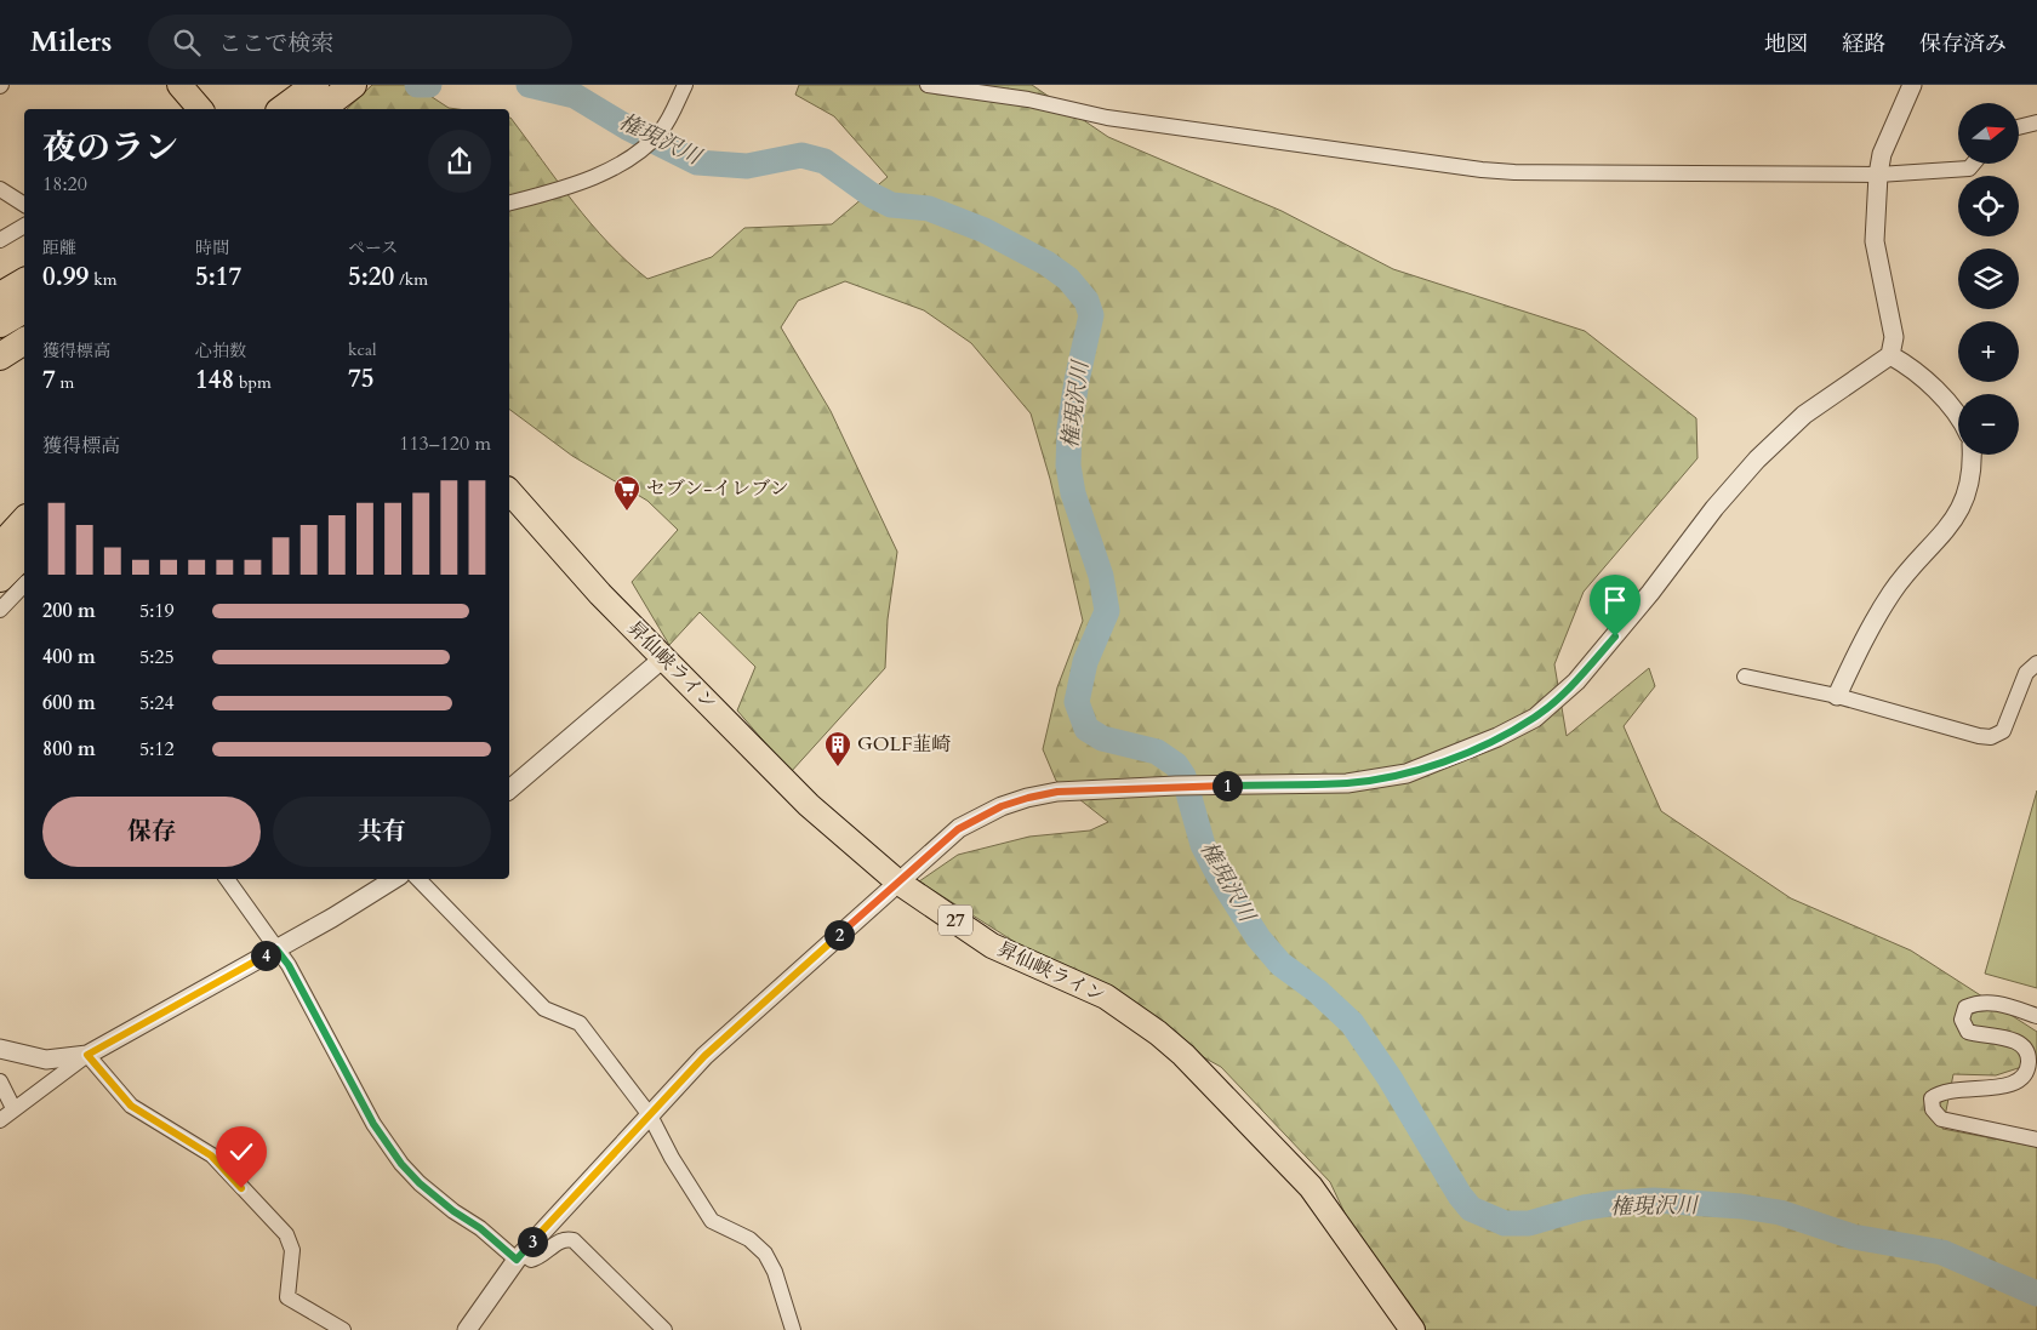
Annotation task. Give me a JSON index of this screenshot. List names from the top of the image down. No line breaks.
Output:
{"streets":{"main road":["昇仙峡ライン","27"]},"water":["権現沢川"],"places":{"supermarket":["セブン-イレブン"],"building":["GOLF韮崎"]},"north":"right","page":{"header":"Milers","search":"ここで検索","nav":["地図","経路","保存済み"],"map_buttons":["+","−"],"heading":["夜のラン","18:20"],"stats":[["距離","0.99 km"],["時間","5:17"],["ペース","5:20 /km"],["獲得標高","7 m"],["心拍数","148 bpm"],["kcal","75"]],"chart":["獲得標高","113–120 m"],"list":[{"name":"200 m","note":"5:19"},{"name":"400 m","note":"5:25"},{"name":"600 m","note":"5:24"},{"name":"800 m","note":"5:12"}],"pins":["1","2","4","3"],"buttons":["保存","共有"]}}
